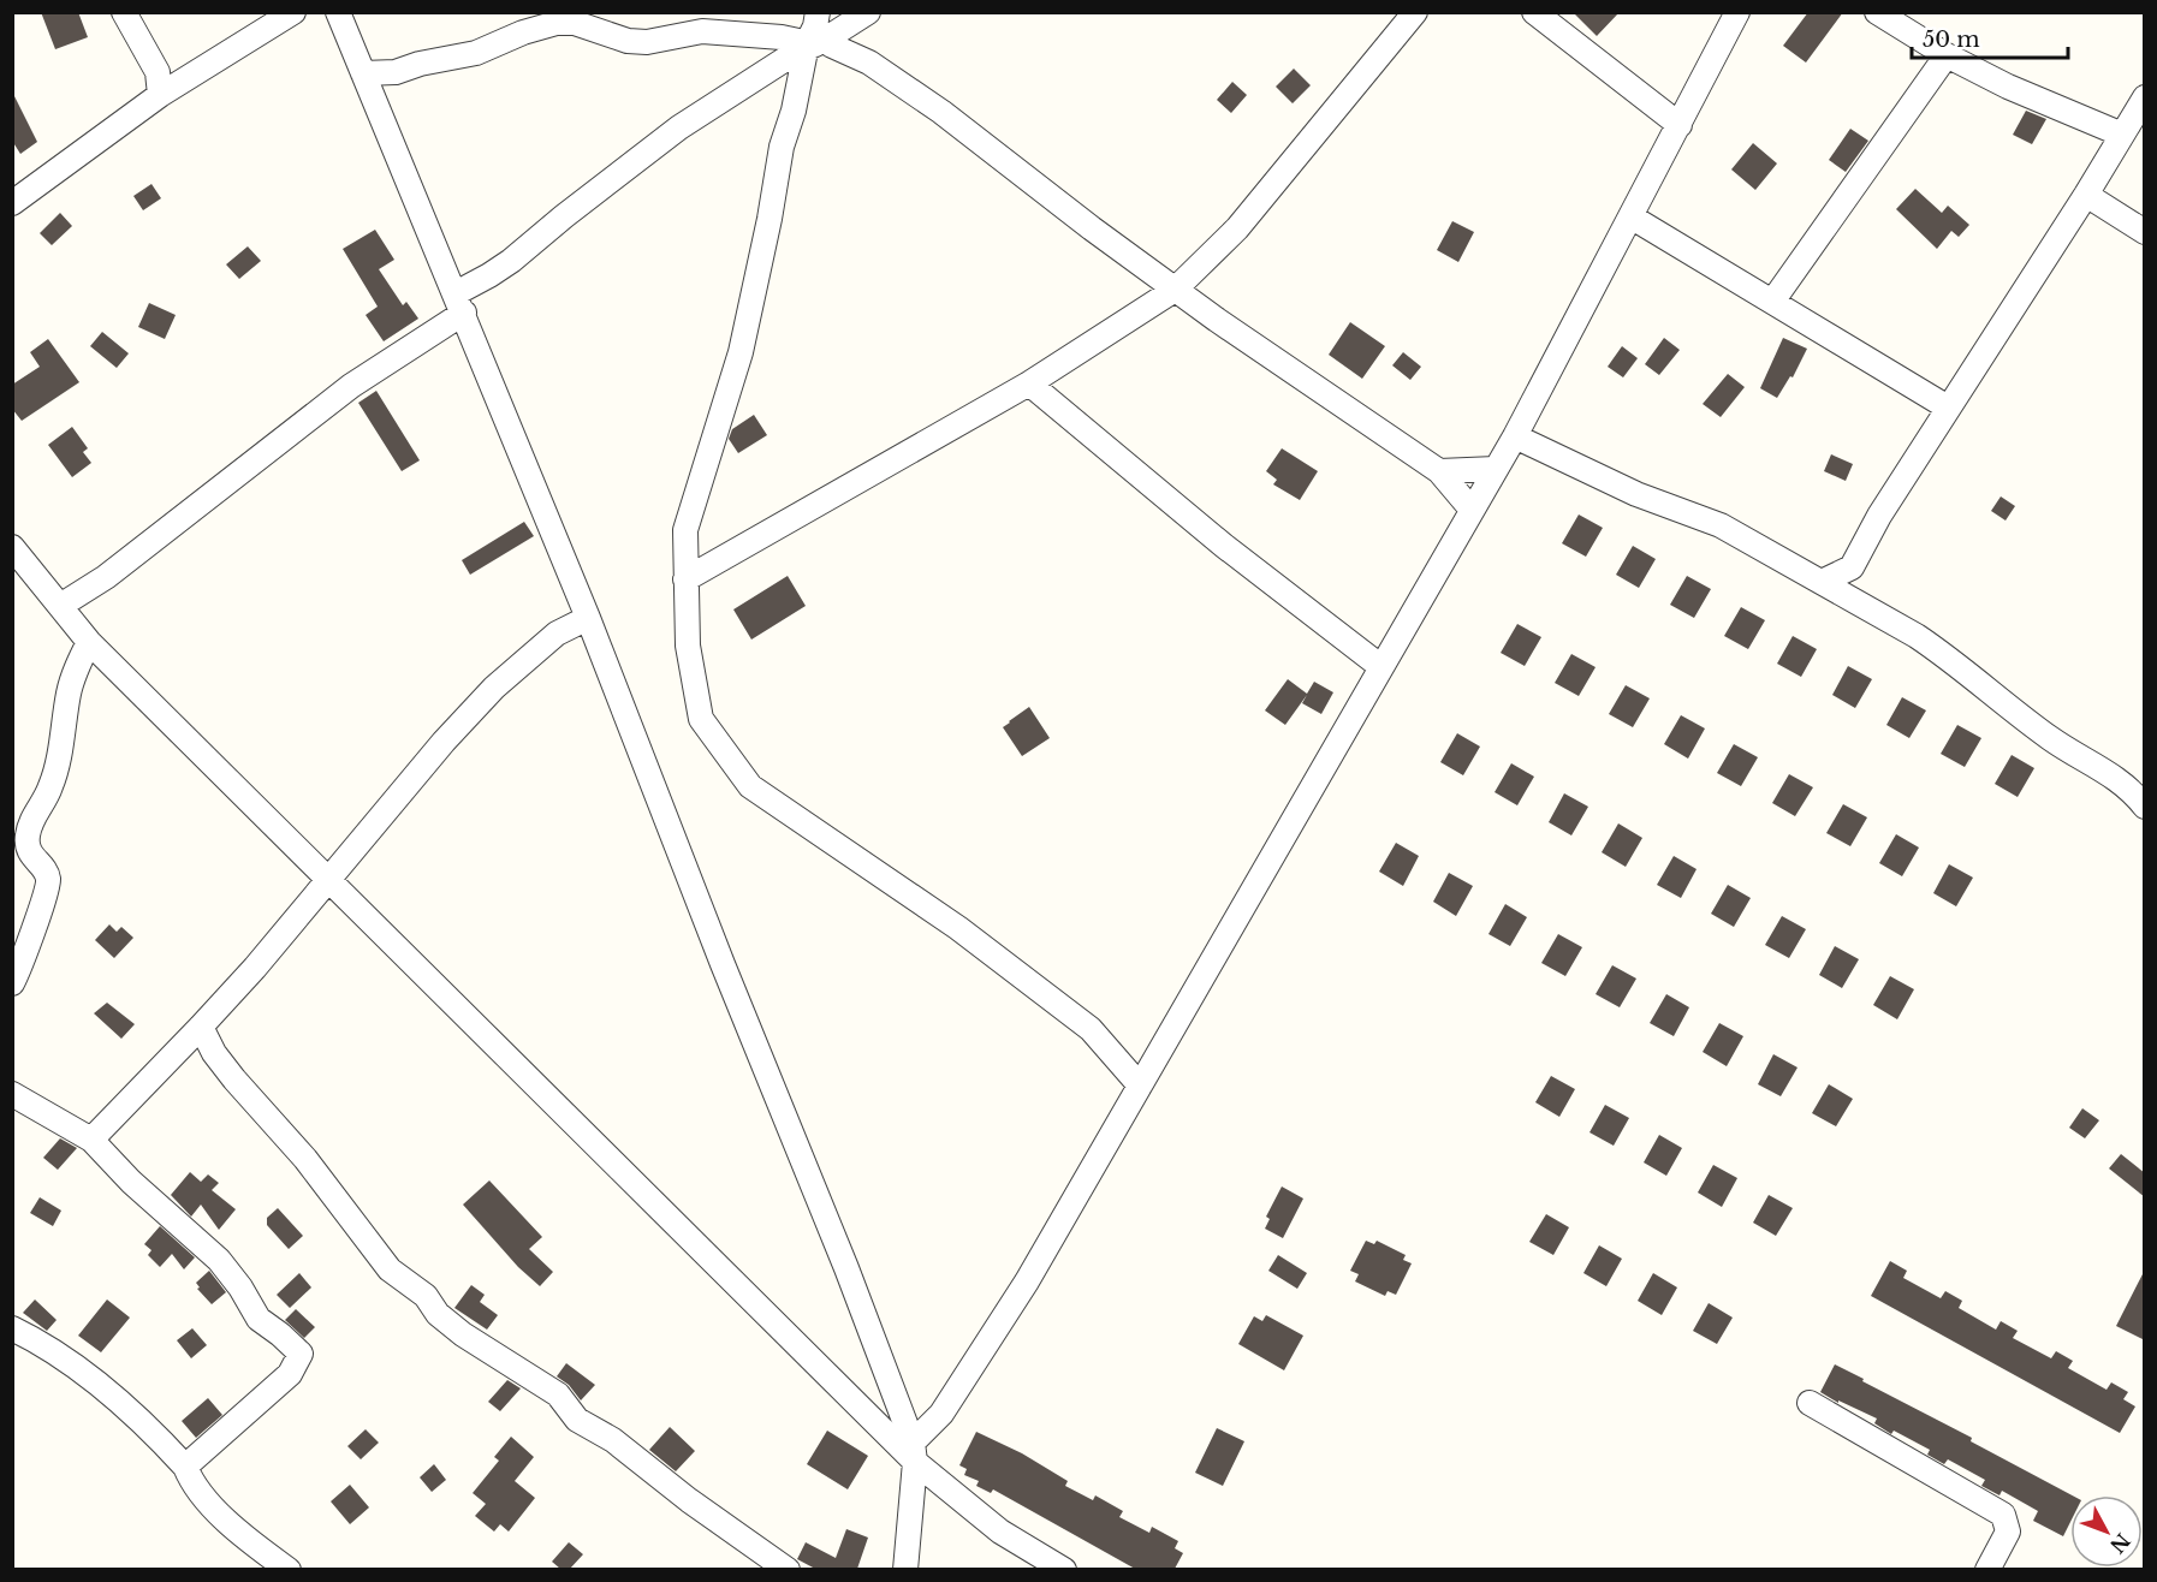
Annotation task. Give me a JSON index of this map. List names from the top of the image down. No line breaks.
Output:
{"scale_bar":"50 m","north":"bottom right"}
